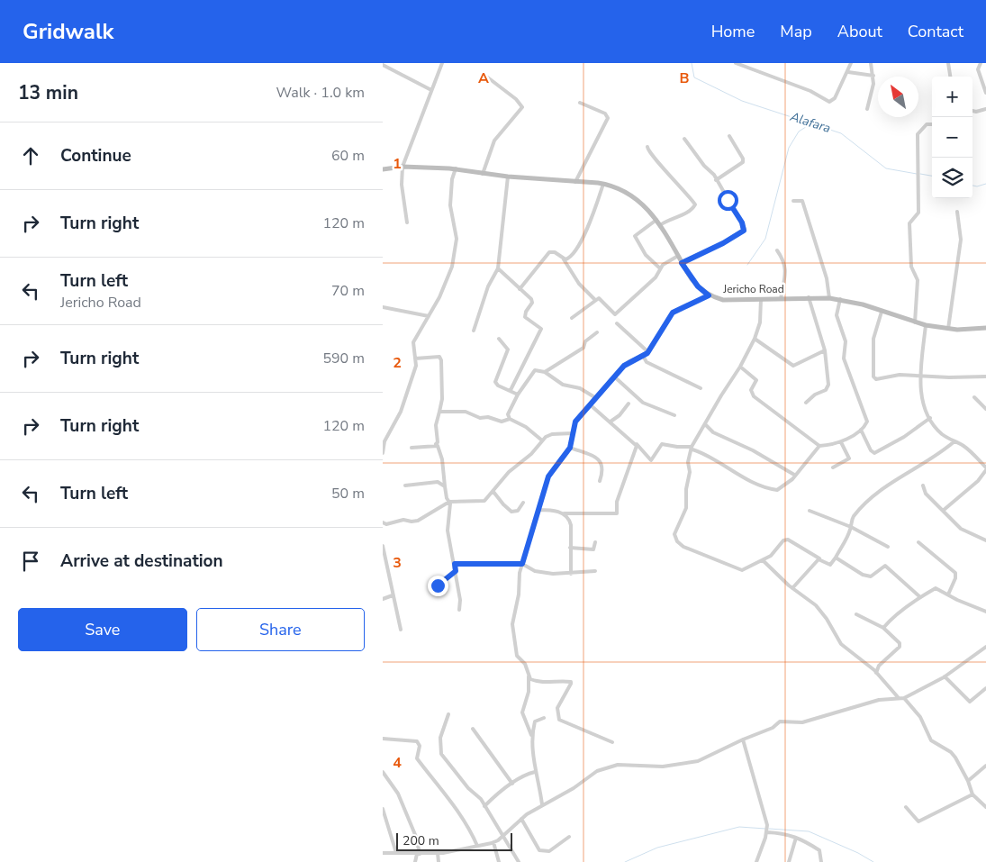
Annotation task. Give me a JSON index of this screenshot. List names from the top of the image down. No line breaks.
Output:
{"streets":{"street":["Jericho Road"]},"water":["Alafara"],"scale_bar":"200 m","north":"top left","page":{"header":"Gridwalk","nav":["Home","Map","About","Contact"],"heading":["13 min","Walk · 1.0 km"],"map_buttons":["+","−"],"list":[["Continue","60 m"],["Turn right","120 m"],["Turn left","Jericho Road","70 m"],["Turn right","590 m"],["Turn right","120 m"],["Turn left","50 m"],"Arrive at destination"],"buttons":["Save","Share"],"scale":"200 m"},"grid":{"columns":["A","B"],"rows":["1","2","3","4"]}}
